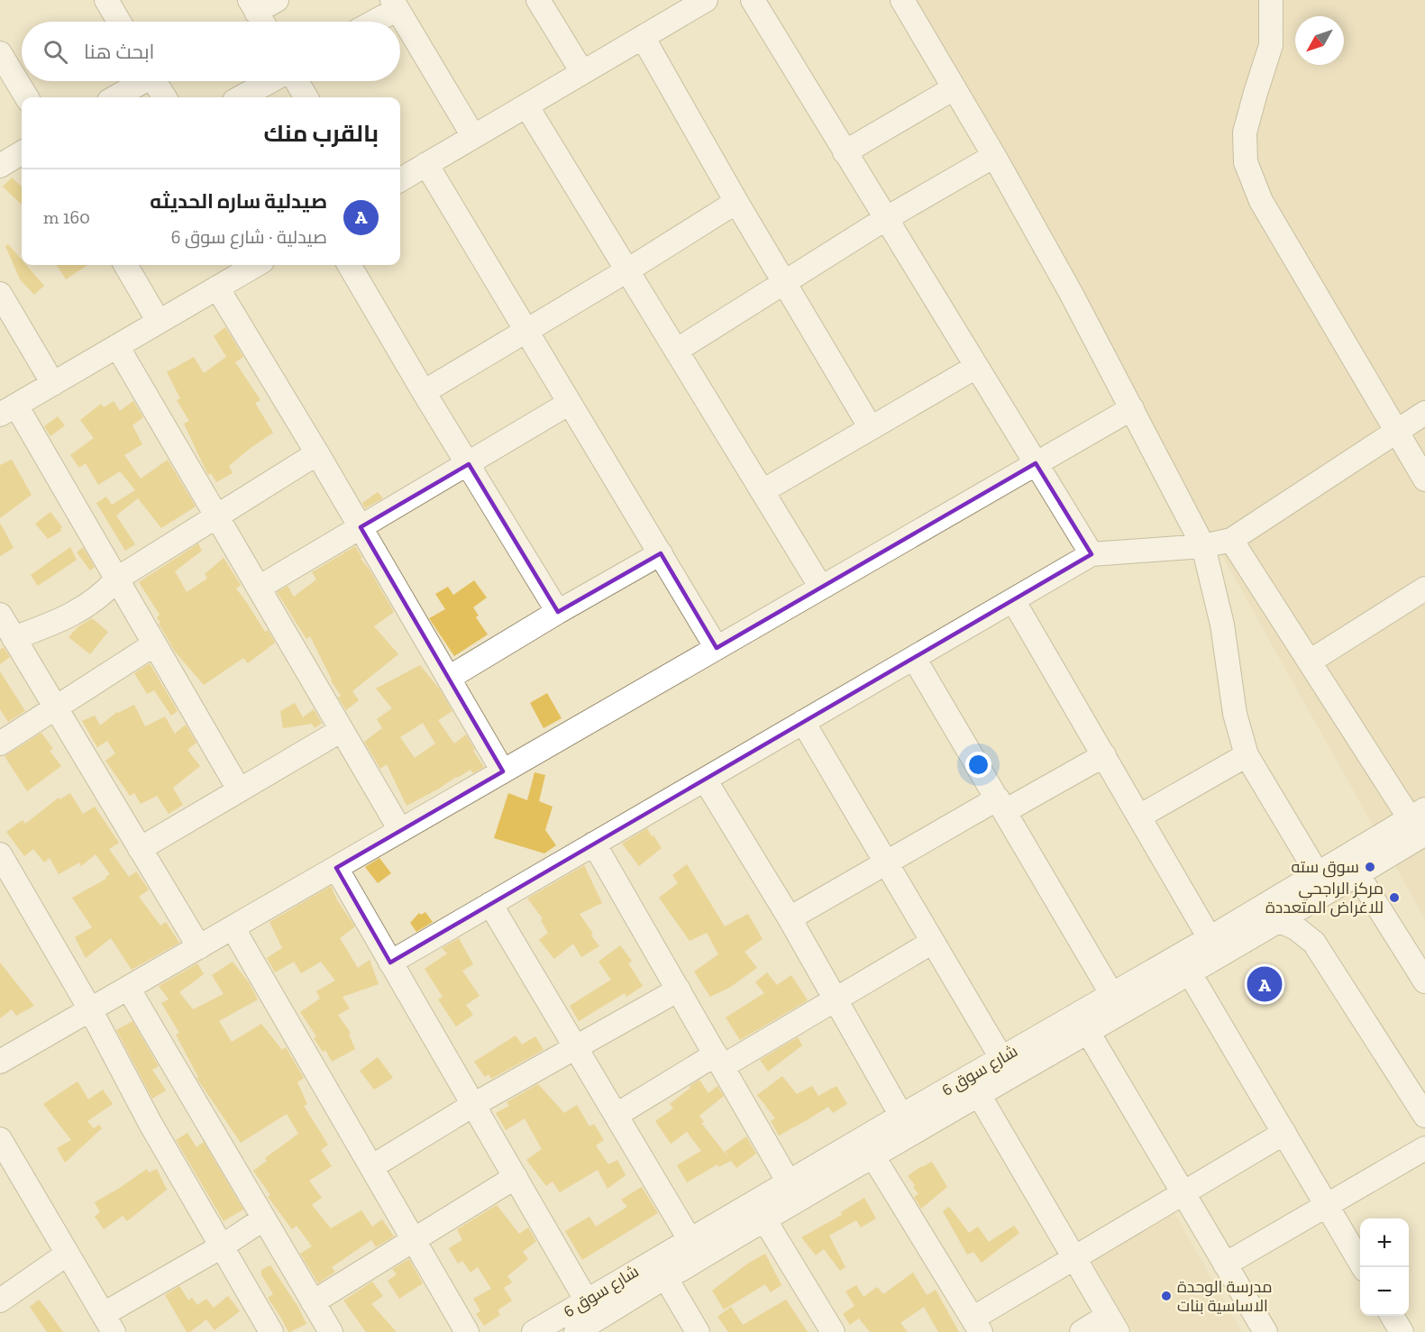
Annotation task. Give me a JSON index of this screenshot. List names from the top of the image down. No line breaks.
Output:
{"streets":{"street":["شارع سوق 6"]},"places":["سوق سته","مركز الراجحي للاغراض المتعددة","مدرسة الوحدة الاساسية بنات"],"north":"bottom left","page":{"search":"ابحث هنا","heading":"بالقرب منك","list":[{"mark":"A","name":"صيدلية ساره الحديثه","note":"صيدلية · شارع سوق 6","value":"160 m"}],"pins":"A","map_buttons":["+","−"]}}
